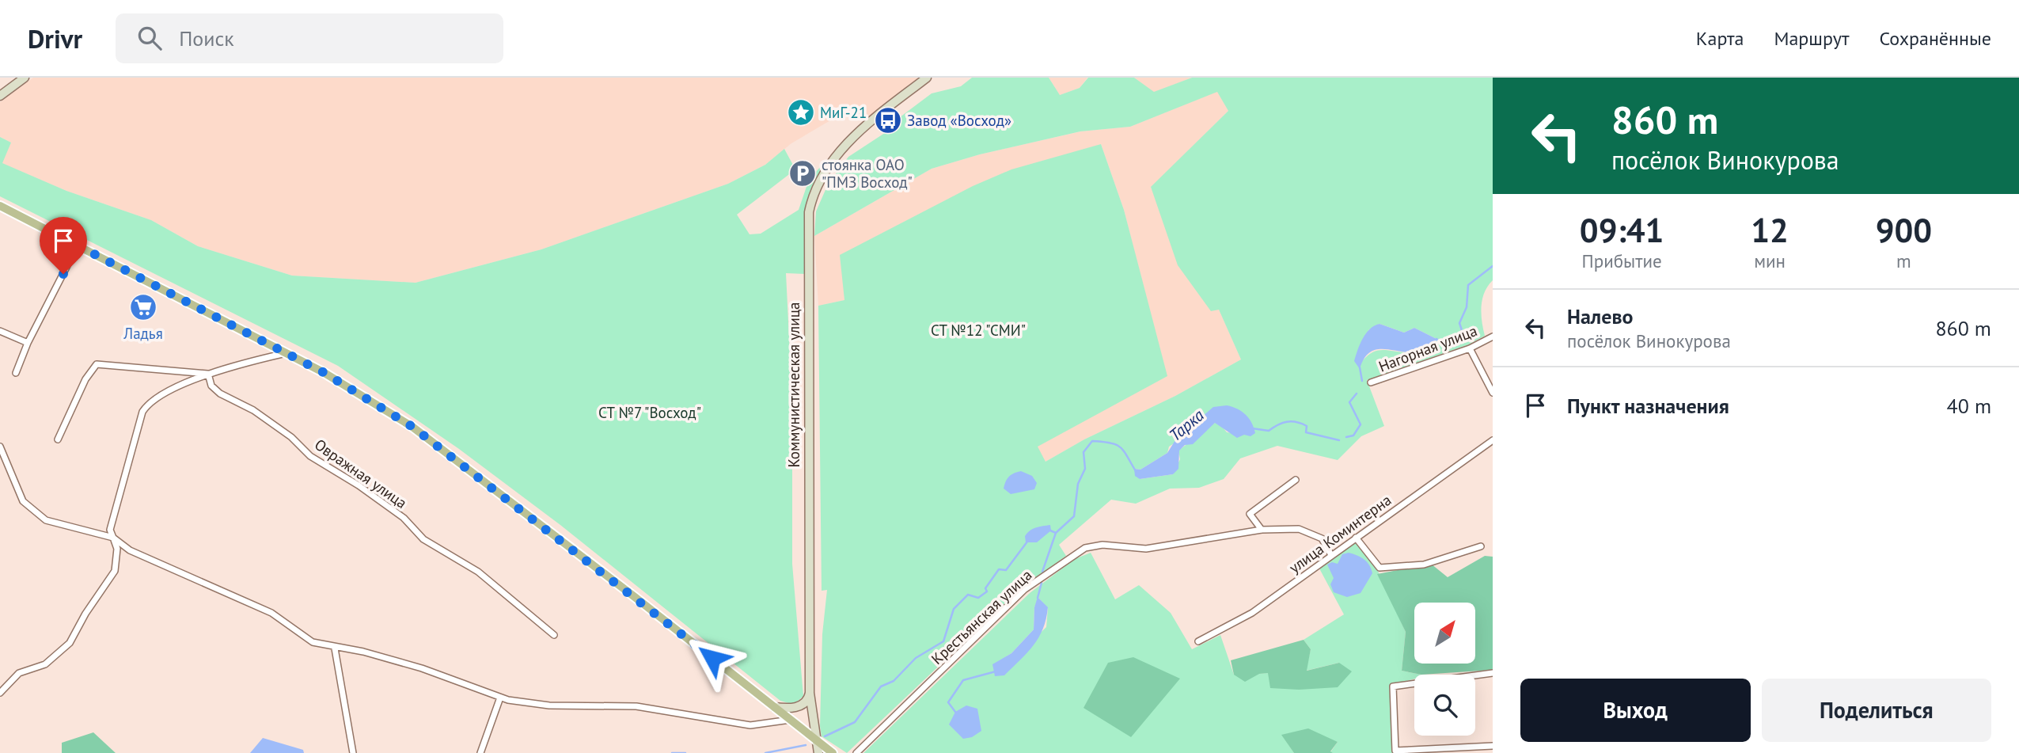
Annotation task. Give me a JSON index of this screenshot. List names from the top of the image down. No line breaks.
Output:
{"streets":{"main road":["Коммунистическая улица"],"street":["Нагорная улица","Овражная улица","улица Коминтерна","Крестьянская улица"]},"crossings":[["улица Коминтерна","Крестьянская улица"]],"water":["Тарка"],"parks":["СТ №12 \"СМИ\"","СТ №7 \"Восход\""],"places":{"place":["МиГ-21"],"bus stop":["Завод «Восход»"],"parking":["стоянка ОАО \"ПМЗ Восход\""],"supermarket":["Ладья"]},"north":"top right","page":{"header":"Drivr","search":"Поиск","nav":["Карта","Маршрут","Сохранённые"],"turn":["860 m","посёлок Винокурова"],"eta":["09:41","Прибытие","12","мин","900","m"],"list":[{"name":"Налево","note":"посёлок Винокурова","value":"860 m"},{"name":"Пункт назначения","value":"40 m"}],"buttons":["Выход","Поделиться"]}}
